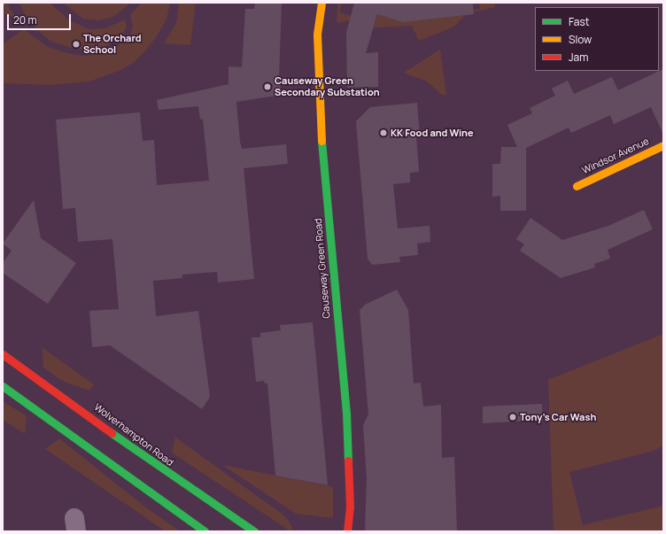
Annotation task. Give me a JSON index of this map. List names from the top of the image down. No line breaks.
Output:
{"streets":{"main road":["Windsor Avenue","Causeway Green Road","Wolverhampton Road"]},"places":["The Orchard School","Causeway Green Secondary Substation","KK Food and Wine","Tony's Car Wash"],"legend":["Fast","Slow","Jam"],"scale_bar":"20 m"}
